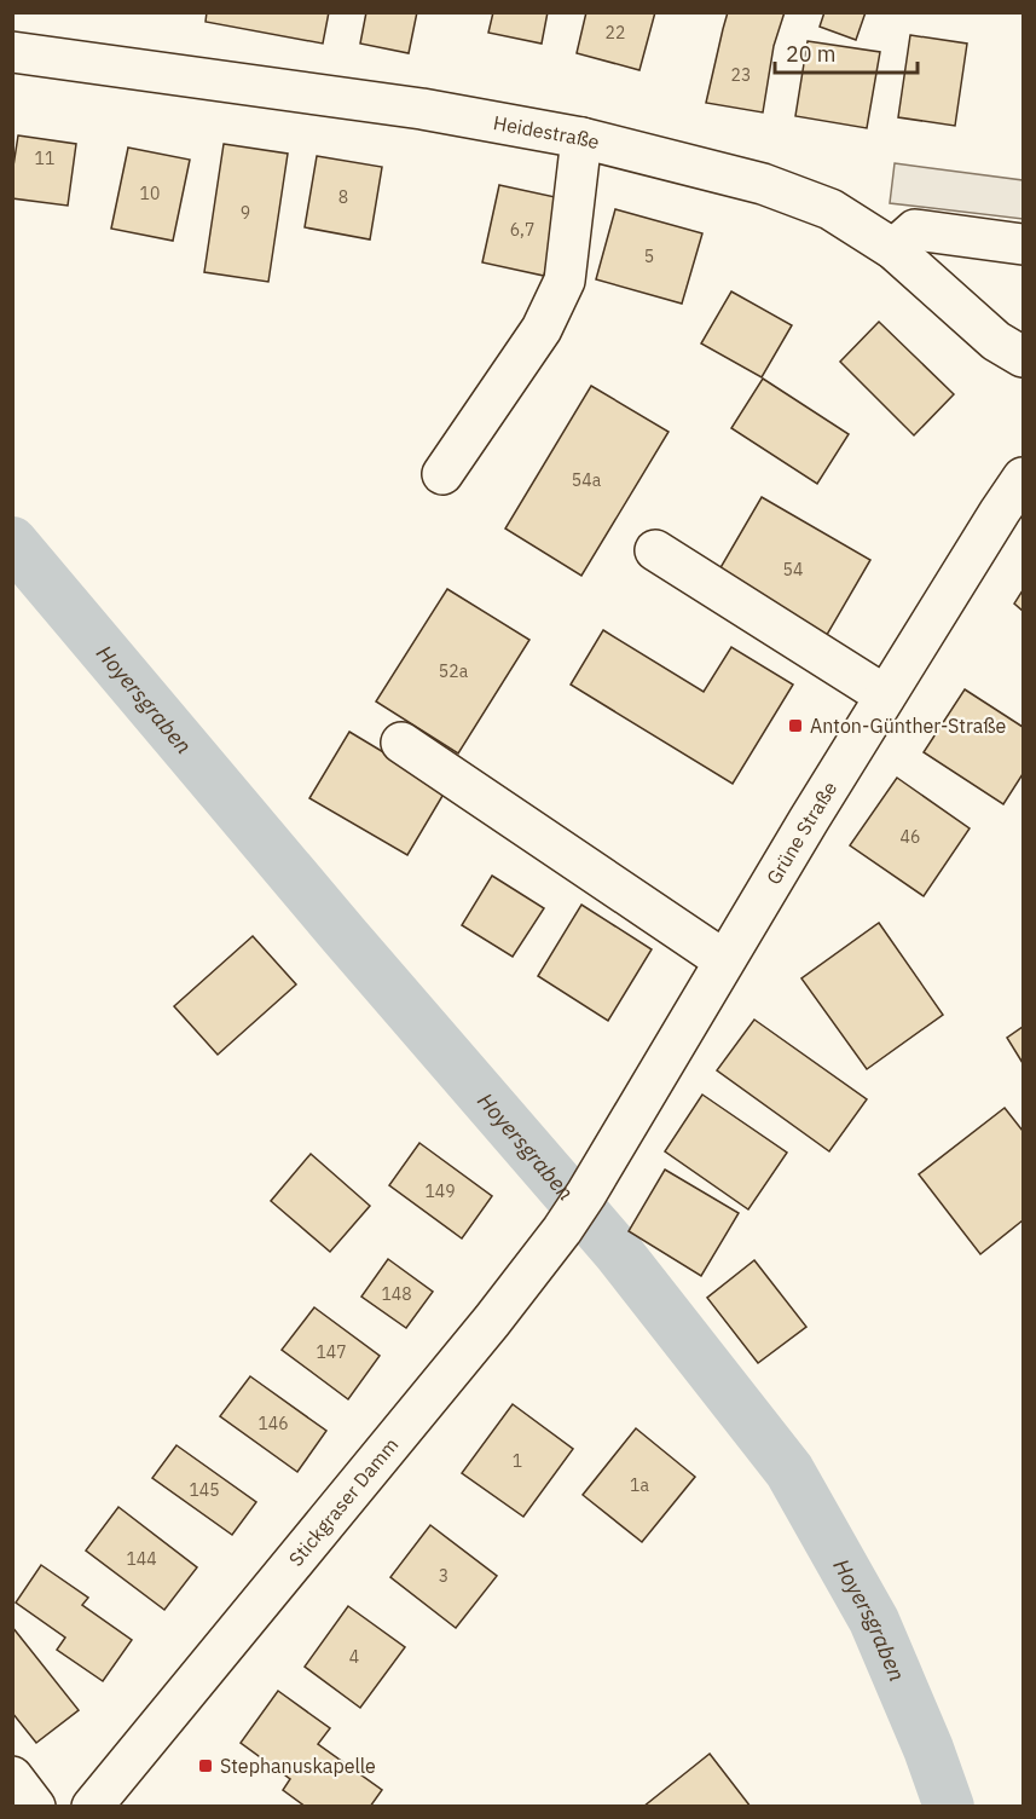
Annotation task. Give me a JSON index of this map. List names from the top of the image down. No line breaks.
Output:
{"streets":{"street":["Heidestraße","Grüne Straße","Stickgraser Damm"]},"crossings":[["Grüne Straße","Stickgraser Damm"]],"water":["Hoyersgraben"],"places":{"transit":["Anton-Günther-Straße","Stephanuskapelle"]},"house_numbers":["22","23","11","10","8","9","6,7","5","54a","54","52a","46","149","148","147","146","1","1a","145","144","3","4"],"scale_bar":"20 m"}
